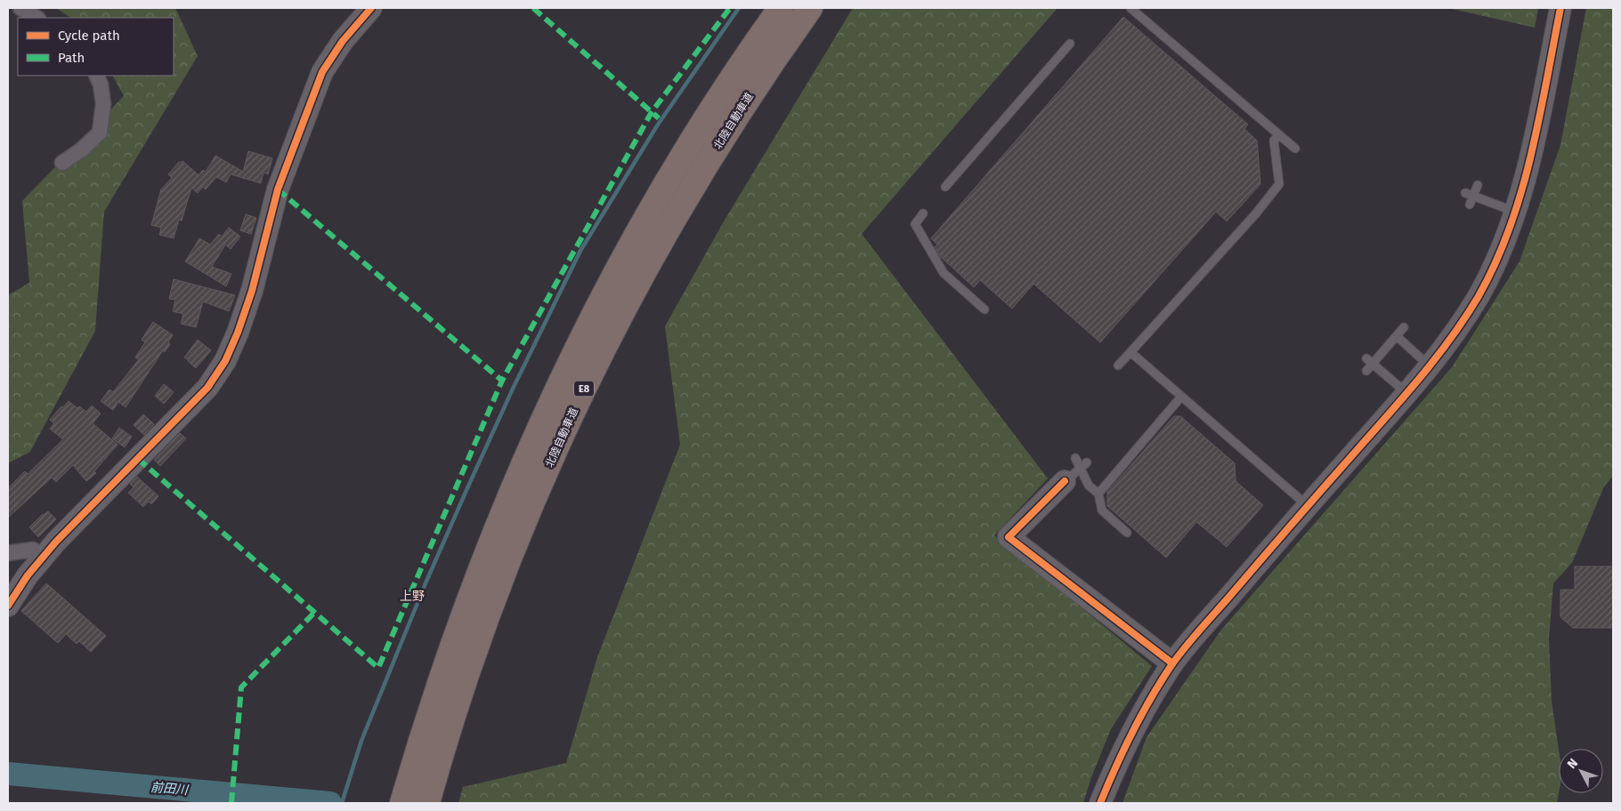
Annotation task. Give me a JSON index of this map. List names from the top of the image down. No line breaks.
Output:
{"streets":{"highway":["北陸自動車道","E8"]},"districts":["上野"],"water":["前田川"],"legend":["Cycle path","Path"],"north":"top left"}
